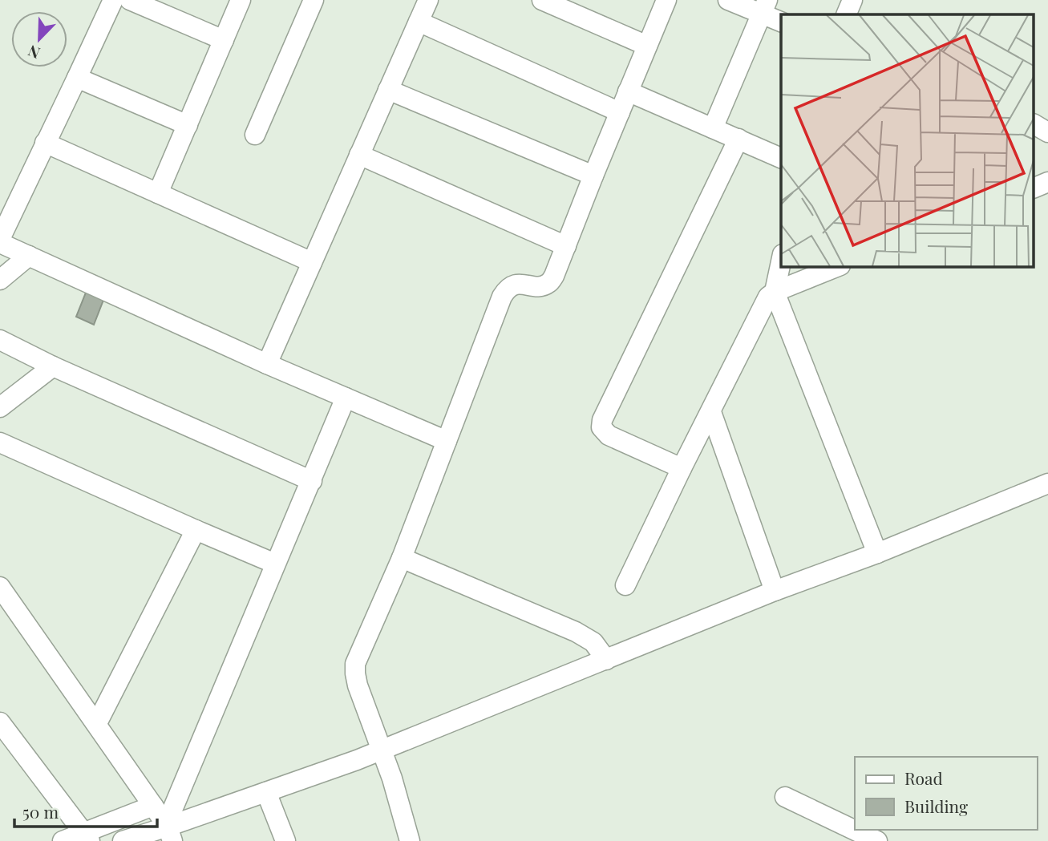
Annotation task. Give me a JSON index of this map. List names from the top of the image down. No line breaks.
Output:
{"legend":["Road","Building"],"scale_bar":"50 m","north":"bottom left"}
